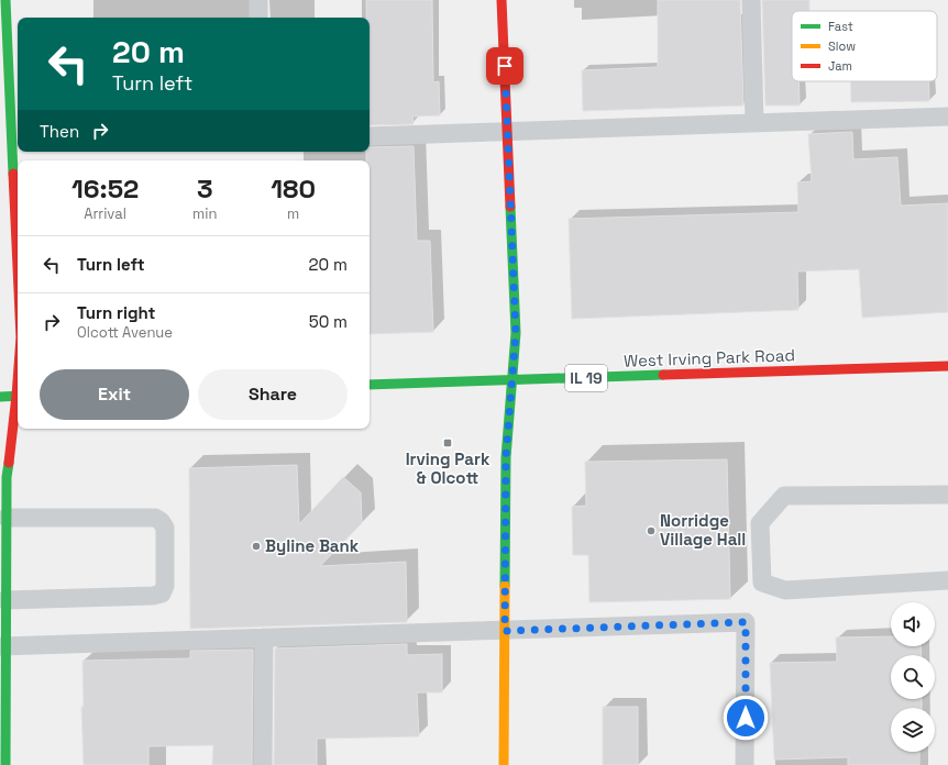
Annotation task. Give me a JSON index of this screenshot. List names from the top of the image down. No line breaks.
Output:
{"streets":{"street":["West Irving Park Road","IL 19"]},"places":{"transit":["Irving Park & Olcott"],"other":["Norridge Village Hall","Byline Bank"]},"legend":["Fast","Slow","Jam"],"page":{"turn":["20 m","Turn left"],"then":"Then","eta":["16:52","Arrival","3","min","180","m"],"list":[{"name":"Turn left","value":"20 m"},{"name":"Turn right","note":"Olcott Avenue","value":"50 m"}],"buttons":["Exit","Share"]}}
